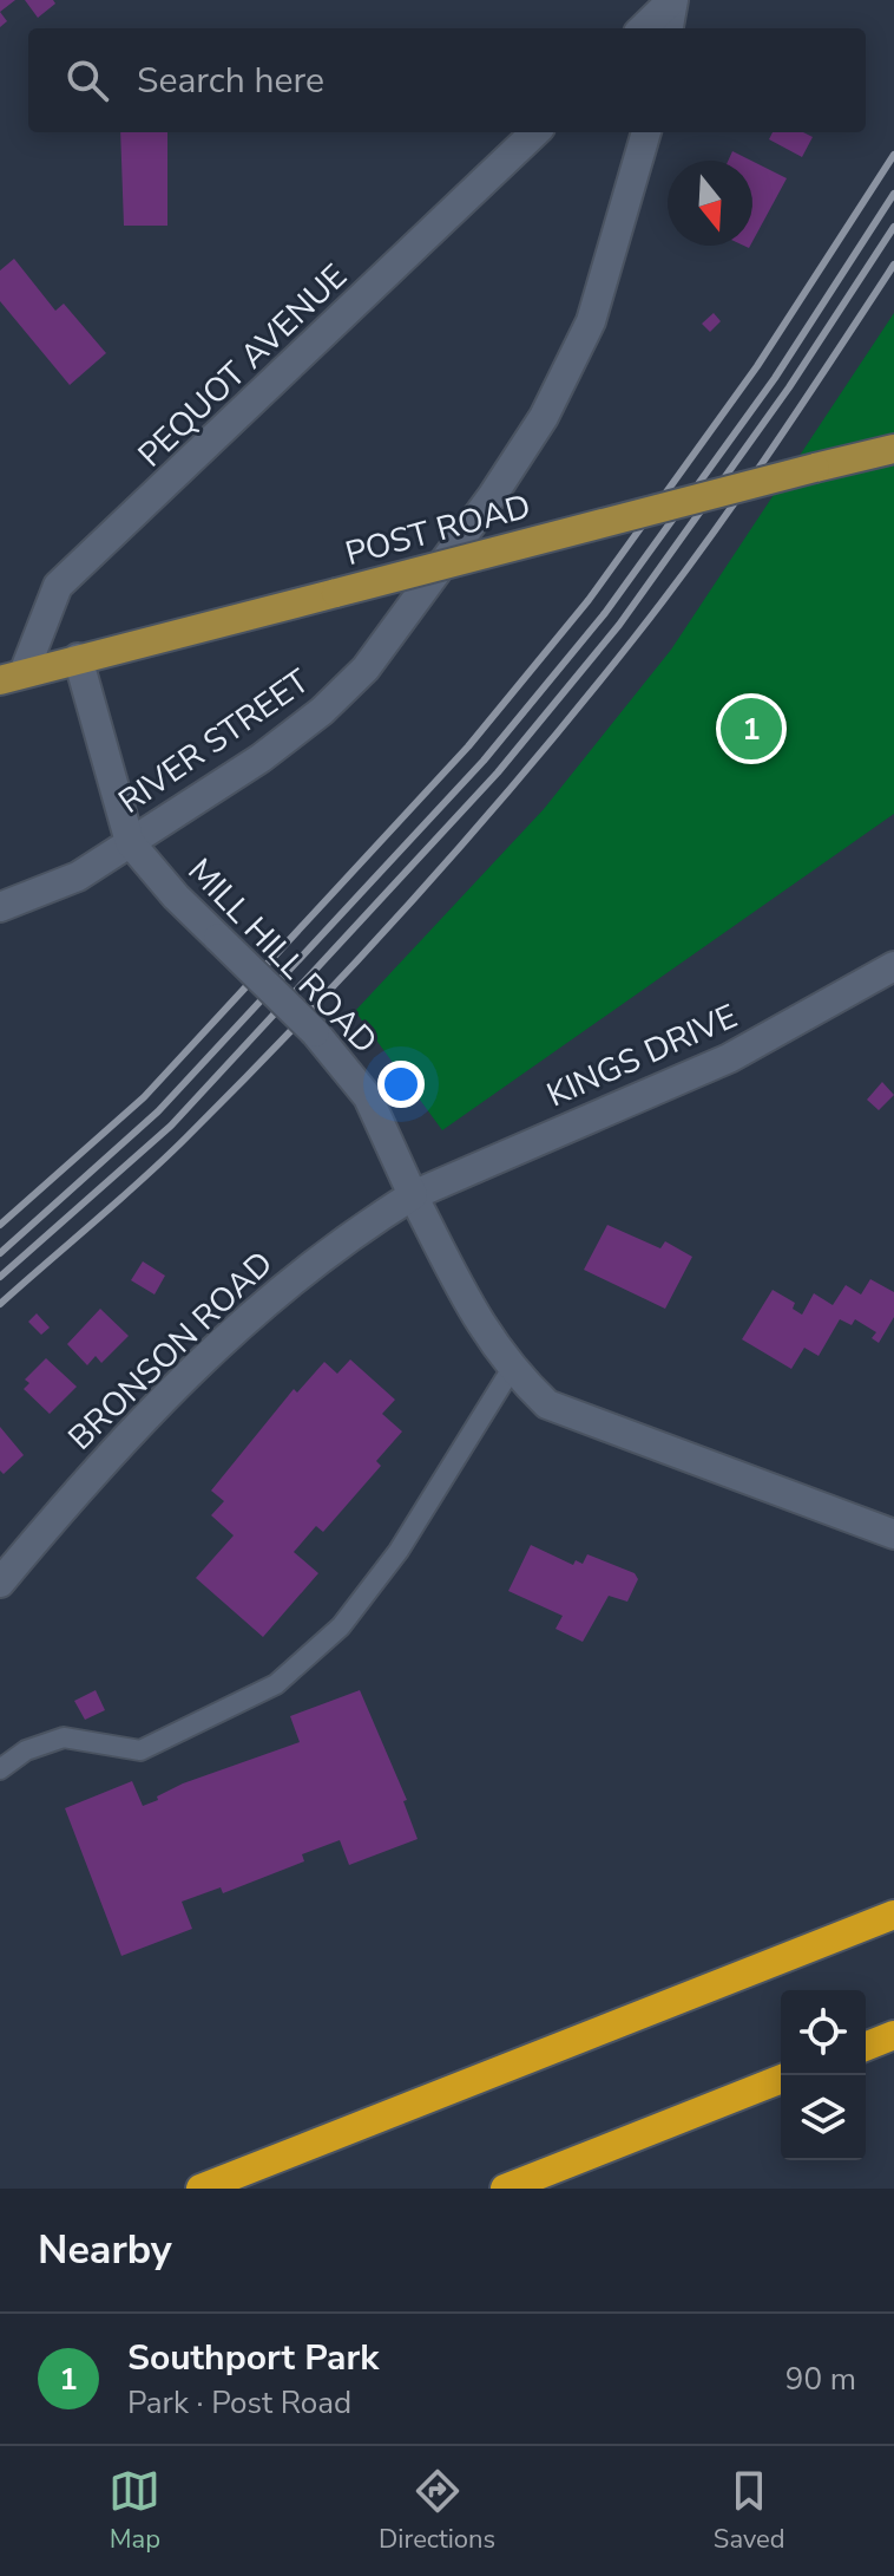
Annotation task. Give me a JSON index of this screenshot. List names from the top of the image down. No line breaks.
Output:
{"streets":{"main road":["POST ROAD"],"street":["PEQUOT AVENUE","RIVER STREET","MILL HILL ROAD","KINGS DRIVE","BRONSON ROAD"]},"crossings":[["PEQUOT AVENUE","POST ROAD"],["POST ROAD","MILL HILL ROAD"],["RIVER STREET","MILL HILL ROAD"],["MILL HILL ROAD","KINGS DRIVE"],["MILL HILL ROAD","BRONSON ROAD"],["KINGS DRIVE","BRONSON ROAD"]],"north":"bottom","page":{"search":"Search here","pins":"1","heading":"Nearby","list":[{"mark":"1","name":"Southport Park","note":"Park · Post Road","value":"90 m"}],"nav":["Map","Directions","Saved"]}}
